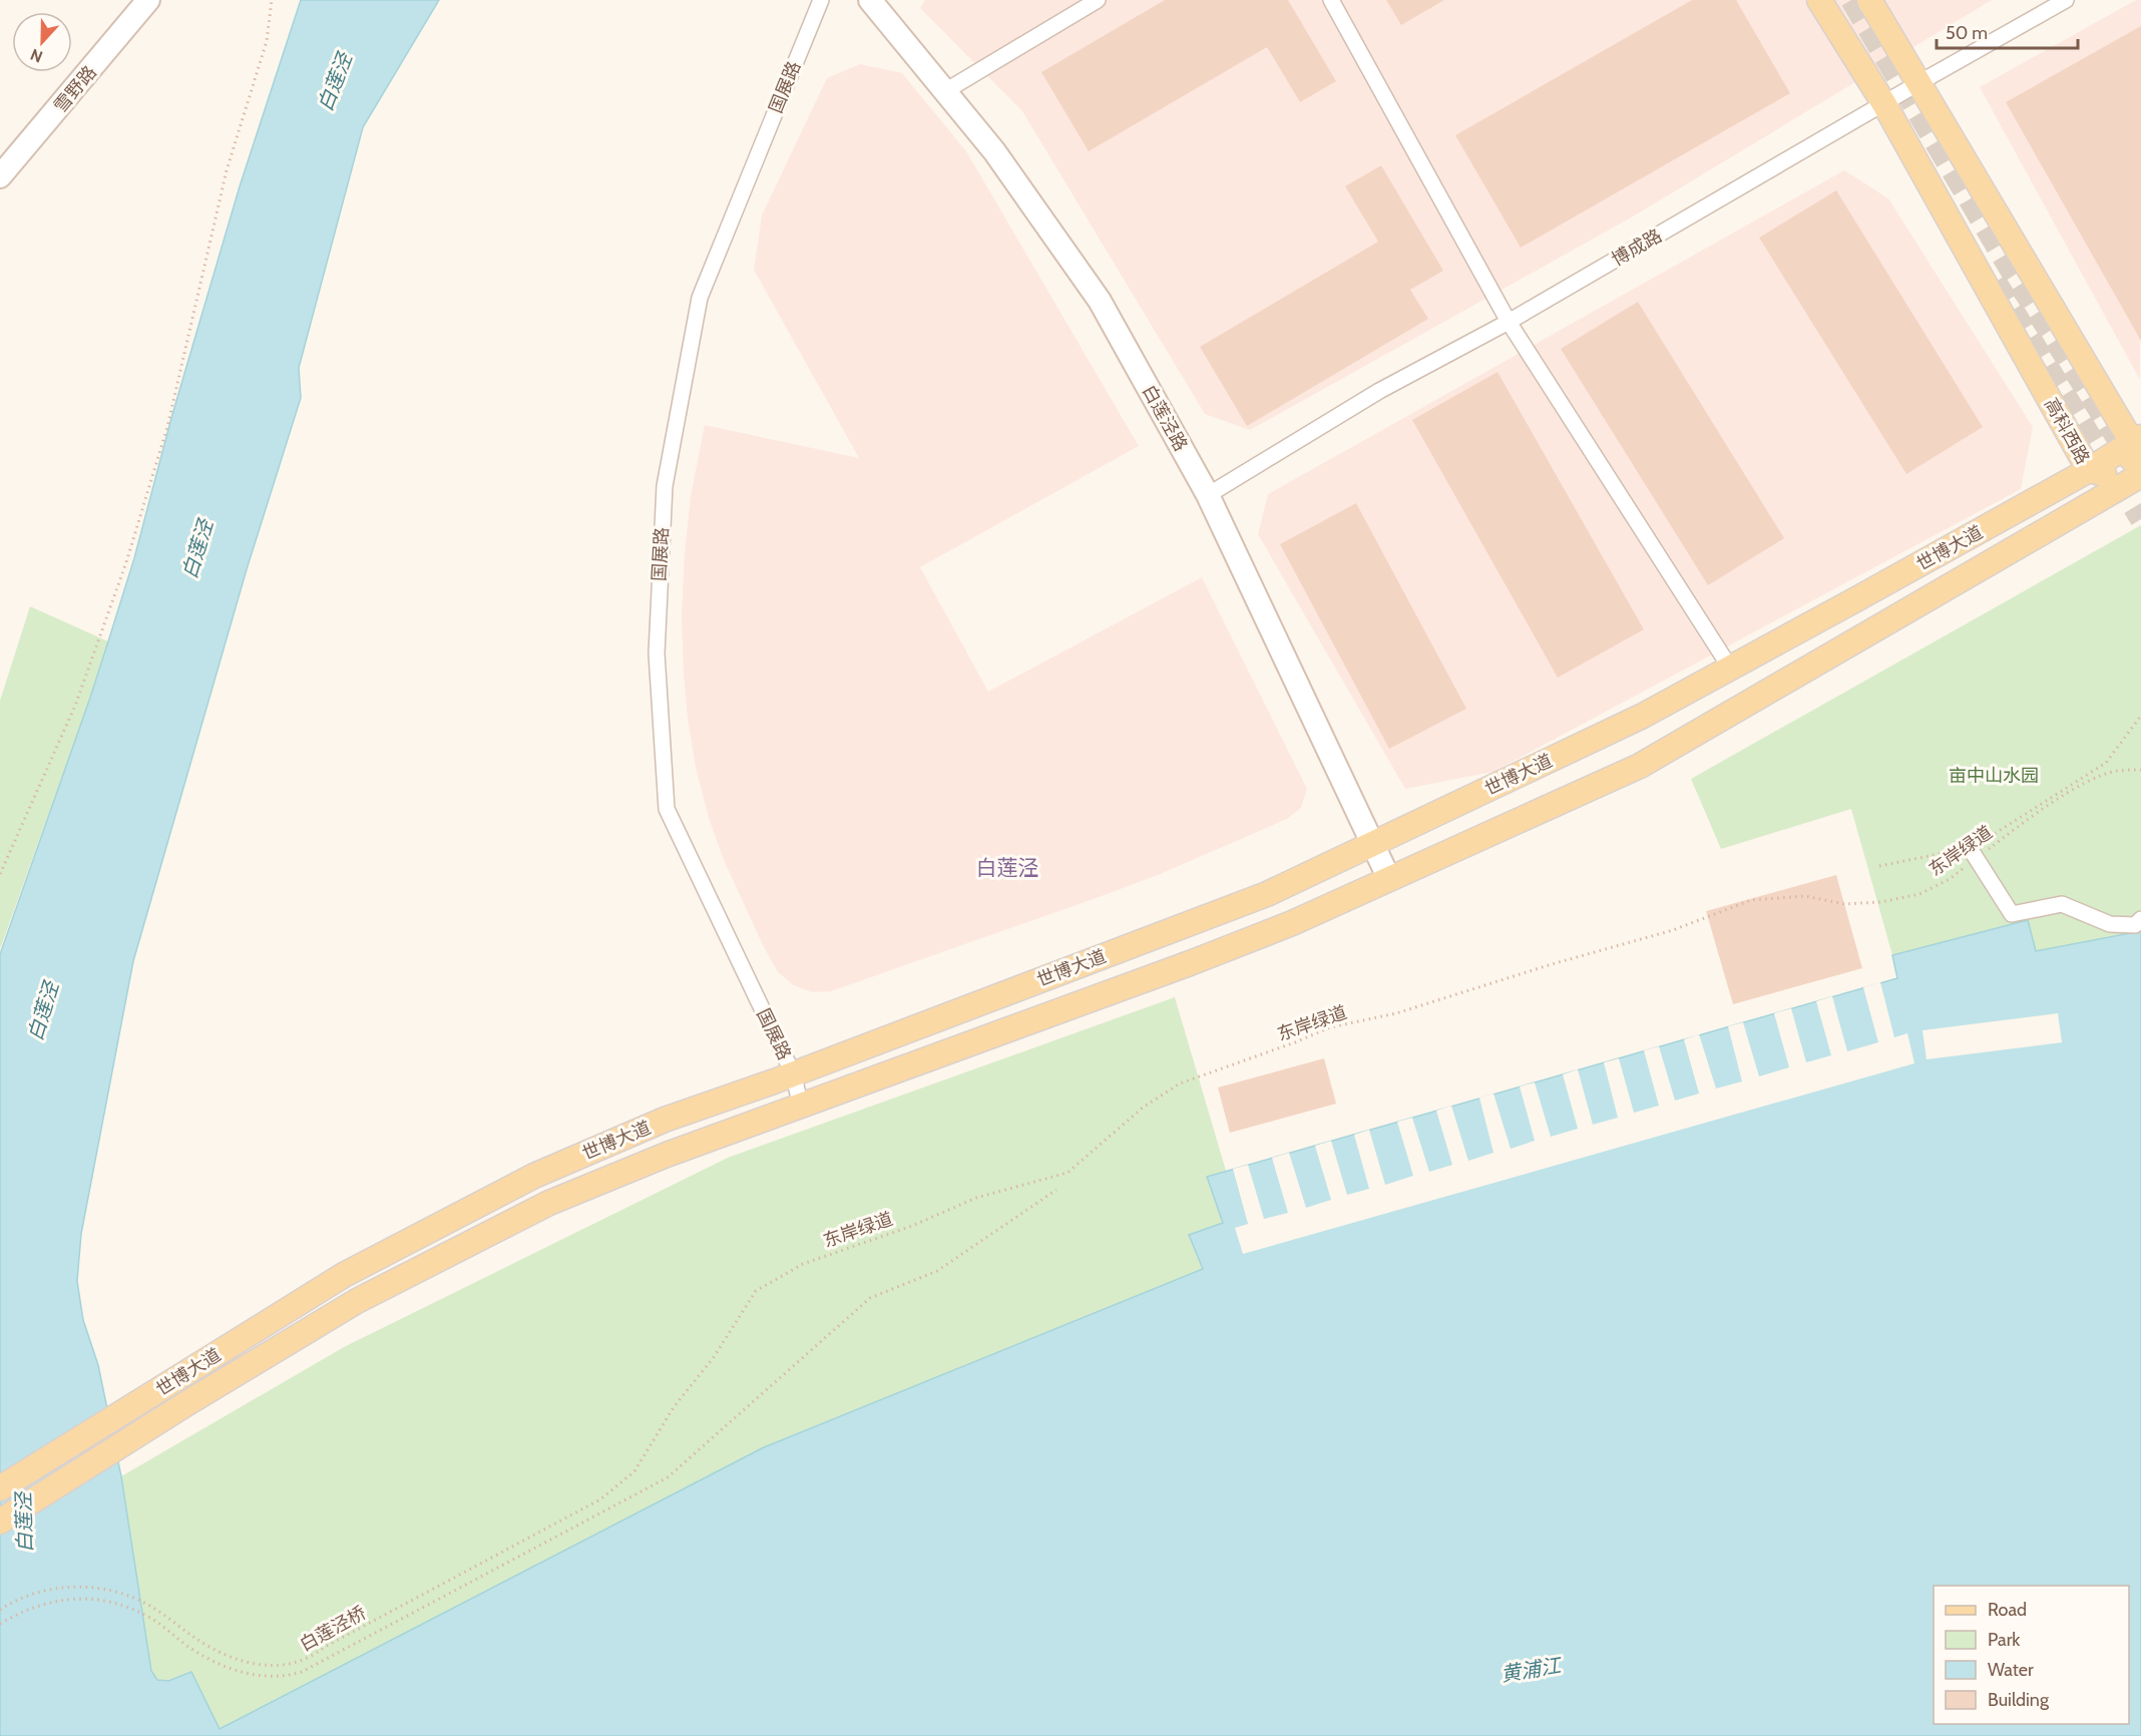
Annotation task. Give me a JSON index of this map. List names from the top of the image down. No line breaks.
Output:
{"streets":{"main road":["高科西路","世博大道"],"street":["国展路","雪野路","博成路","白莲泾路"],"path":["东岸绿道","白莲泾桥"]},"crossings":[["国展路","世博大道"],["博成路","白莲泾路"],["博成路","高科西路"],["白莲泾路","世博大道"],["高科西路","世博大道"],["东岸绿道","白莲泾桥"]],"districts":["白莲泾"],"water":["白莲泾","黄浦江"],"parks":["亩中山水园"],"legend":["Road","Park","Water","Building"],"scale_bar":"50 m","north":"bottom"}
